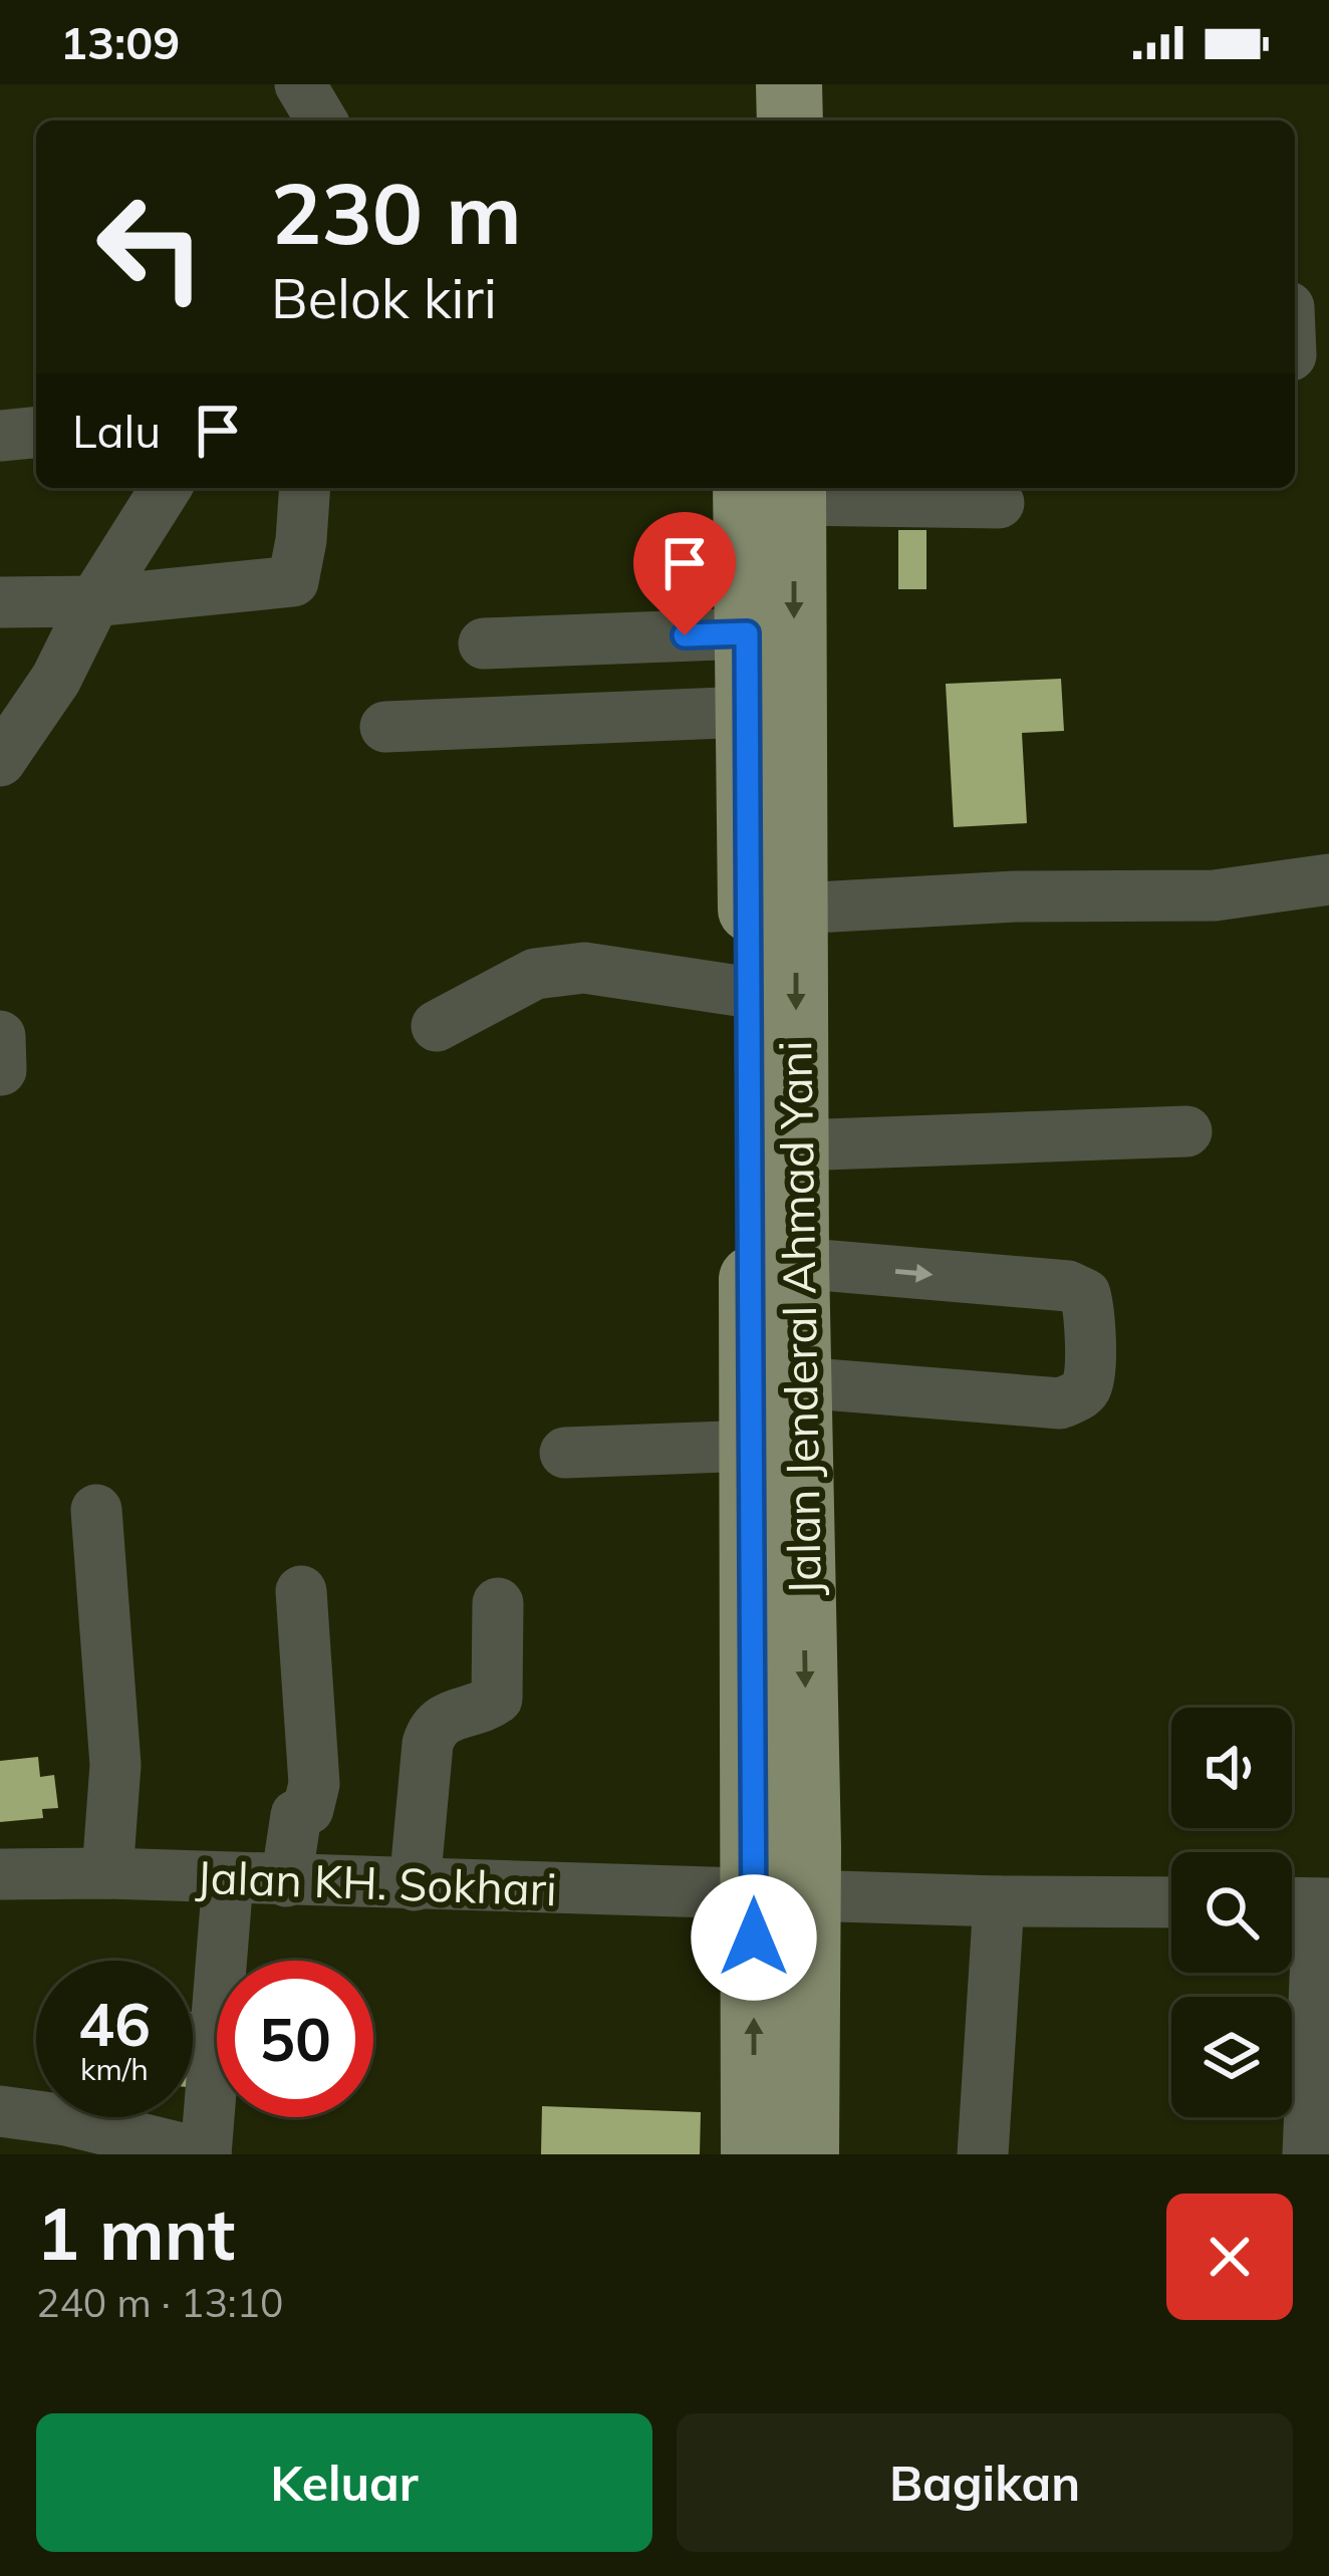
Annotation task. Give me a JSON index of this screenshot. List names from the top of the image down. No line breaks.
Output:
{"streets":{"main road":["Jalan Jenderal Ahmad Yani"],"street":["Jalan KH. Sokhari"]},"crossings":[["Jalan Jenderal Ahmad Yani","Jalan KH. Sokhari"]],"page":{"status":"13:09","turn":["230 m","Belok kiri"],"then":"Lalu","speed":"46 km/h","limit":"50","heading":["1 mnt","240 m · 13:10"],"buttons":["Keluar","Bagikan"]}}
